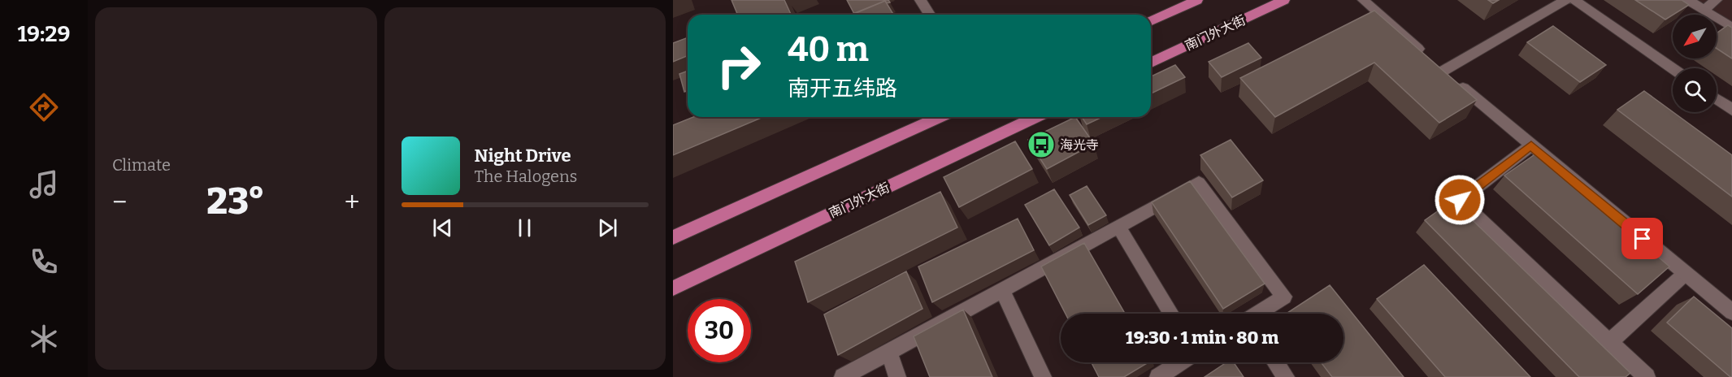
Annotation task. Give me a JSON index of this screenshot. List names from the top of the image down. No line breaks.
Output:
{"streets":{"main road":["南门外大街"]},"places":{"bus stop":["海光寺"]},"north":"bottom left","page":{"tabs":"19:29","tile":"Climate","turn":["40 m","南开五纬路"],"song":["Night Drive","The Halogens"],"heat":["−","23°","+"],"limit":"30","trip":"19:30 · 1 min · 80 m"}}
